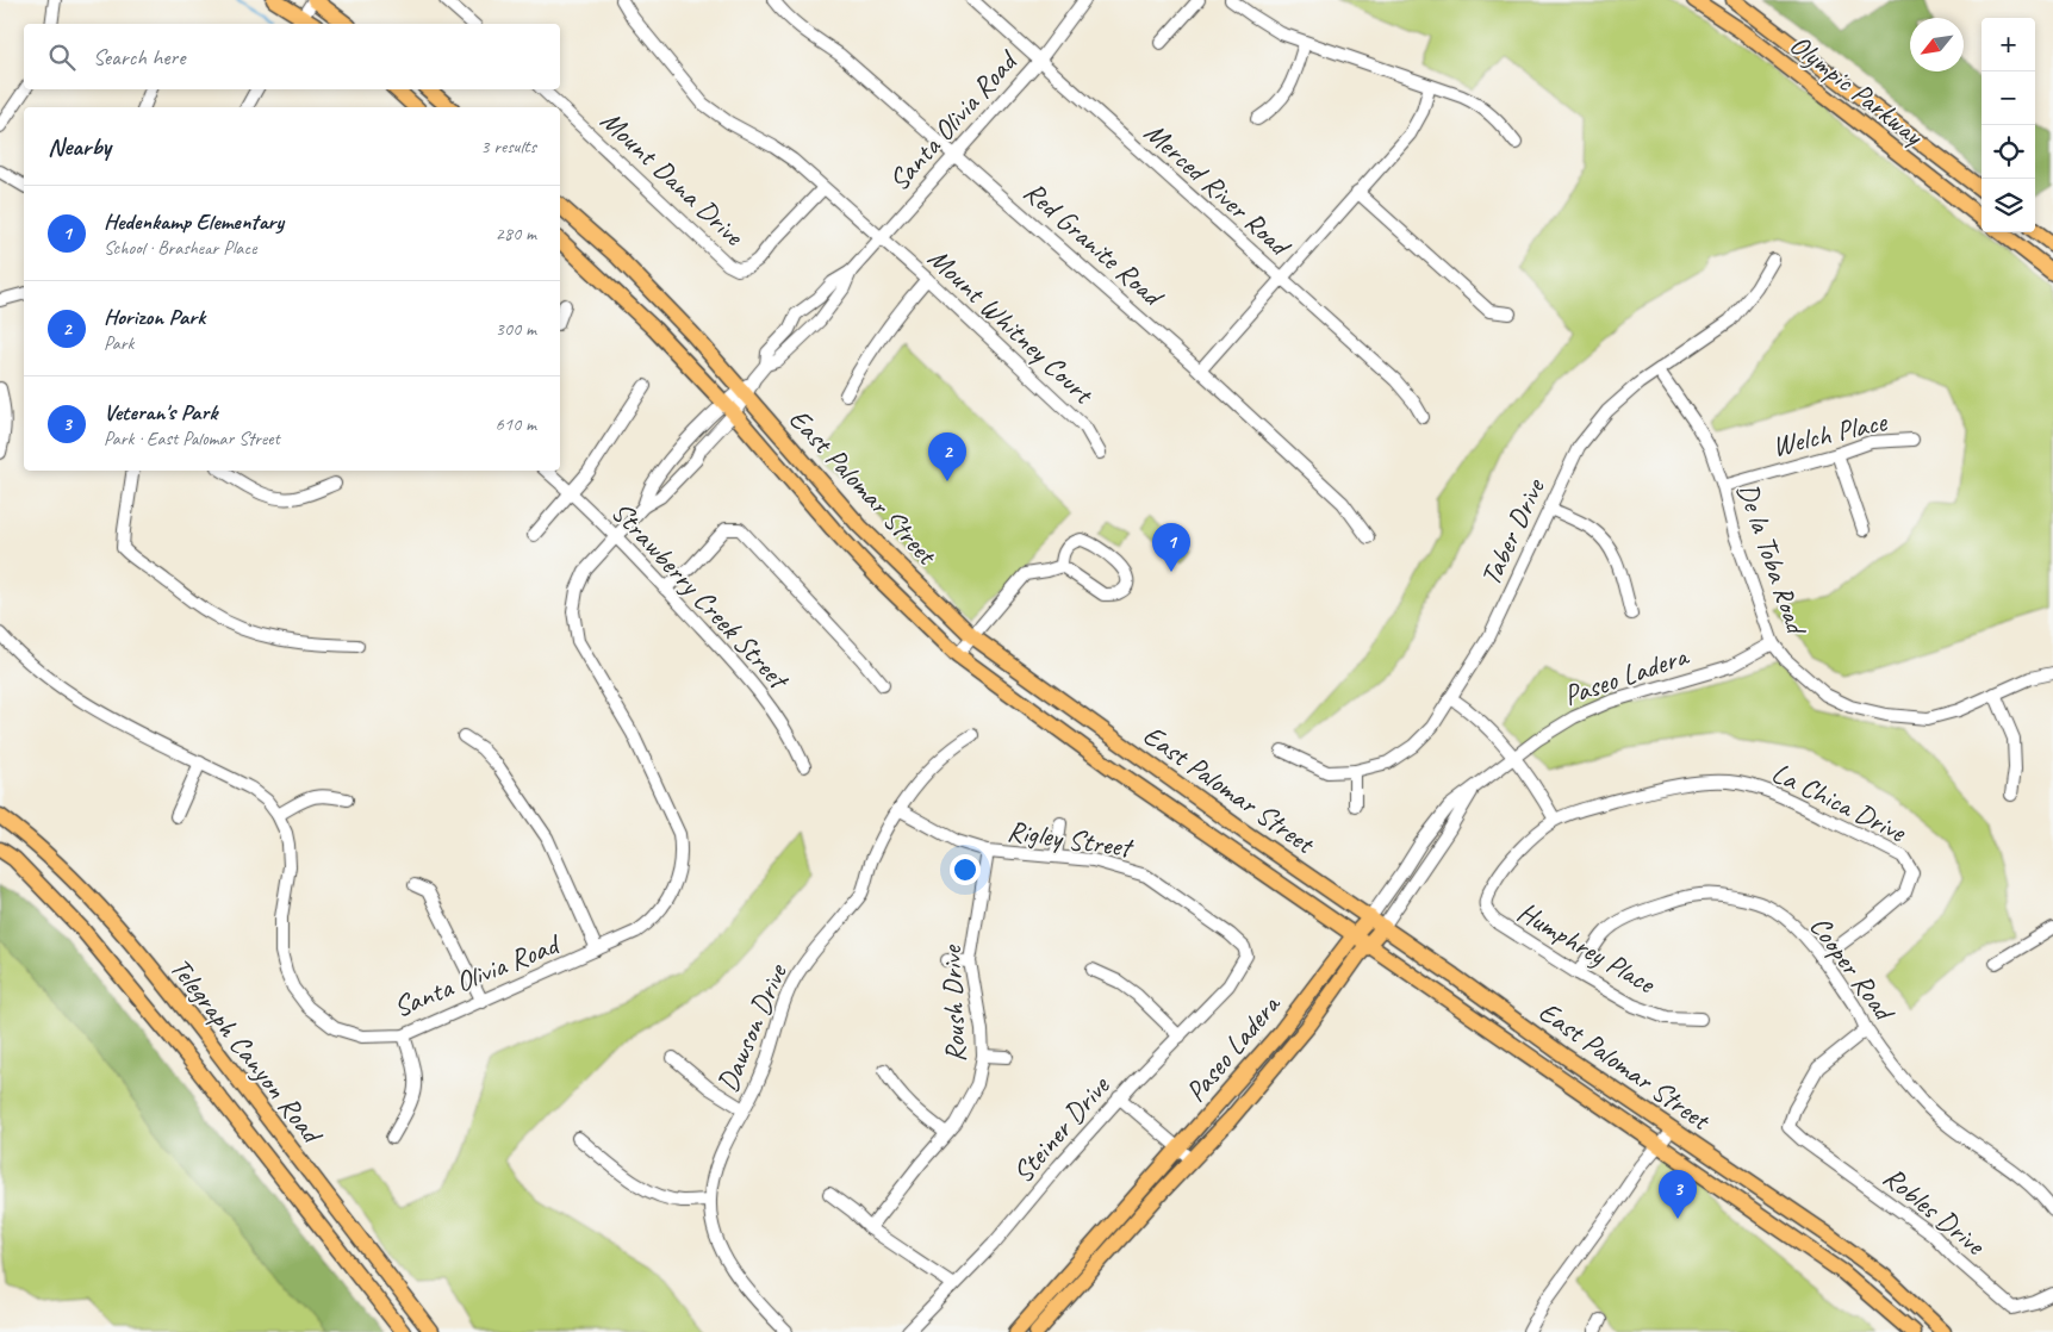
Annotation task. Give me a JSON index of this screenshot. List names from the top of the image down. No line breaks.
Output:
{"streets":{"main road":["Olympic Parkway","East Palomar Street","Paseo Ladera","Telegraph Canyon Road"],"street":["Santa Olivia Road","Mount Dana Drive","Merced River Road","Red Granite Road","Mount Whitney Court","Welch Place","Taber Drive","De la Toba Road","Strawberry Creek Street","La Chica Drive","Rigley Street","Humphrey Place","Cooper Road","Roush Drive","Dawson Drive","Steiner Drive","Robles Drive"]},"crossings":[["Santa Olivia Road","Merced River Road"],["Santa Olivia Road","Red Granite Road"],["Santa Olivia Road","Mount Whitney Court"],["Santa Olivia Road","East Palomar Street"],["Santa Olivia Road","Strawberry Creek Street"],["Mount Dana Drive","Mount Whitney Court"],["Welch Place","De la Toba Road"],["East Palomar Street","Paseo Ladera"],["Taber Drive","De la Toba Road"],["De la Toba Road","Paseo Ladera"],["La Chica Drive","Humphrey Place"],["La Chica Drive","Cooper Road"],["Rigley Street","Roush Drive"],["Rigley Street","Dawson Drive"],["Rigley Street","Steiner Drive"],["Humphrey Place","Cooper Road"],["Cooper Road","Robles Drive"]],"north":"bottom left","page":{"map_buttons":["+","−"],"search":"Search here","heading":["Nearby","3 results"],"list":[{"mark":"1","name":"Hedenkamp Elementary","note":"School · Brashear Place","value":"280 m"},{"mark":"2","name":"Horizon Park","note":"Park","value":"300 m"},{"mark":"3","name":"Veteran's Park","note":"Park · East Palomar Street","value":"610 m"}],"pins":["2","1","3"]}}
